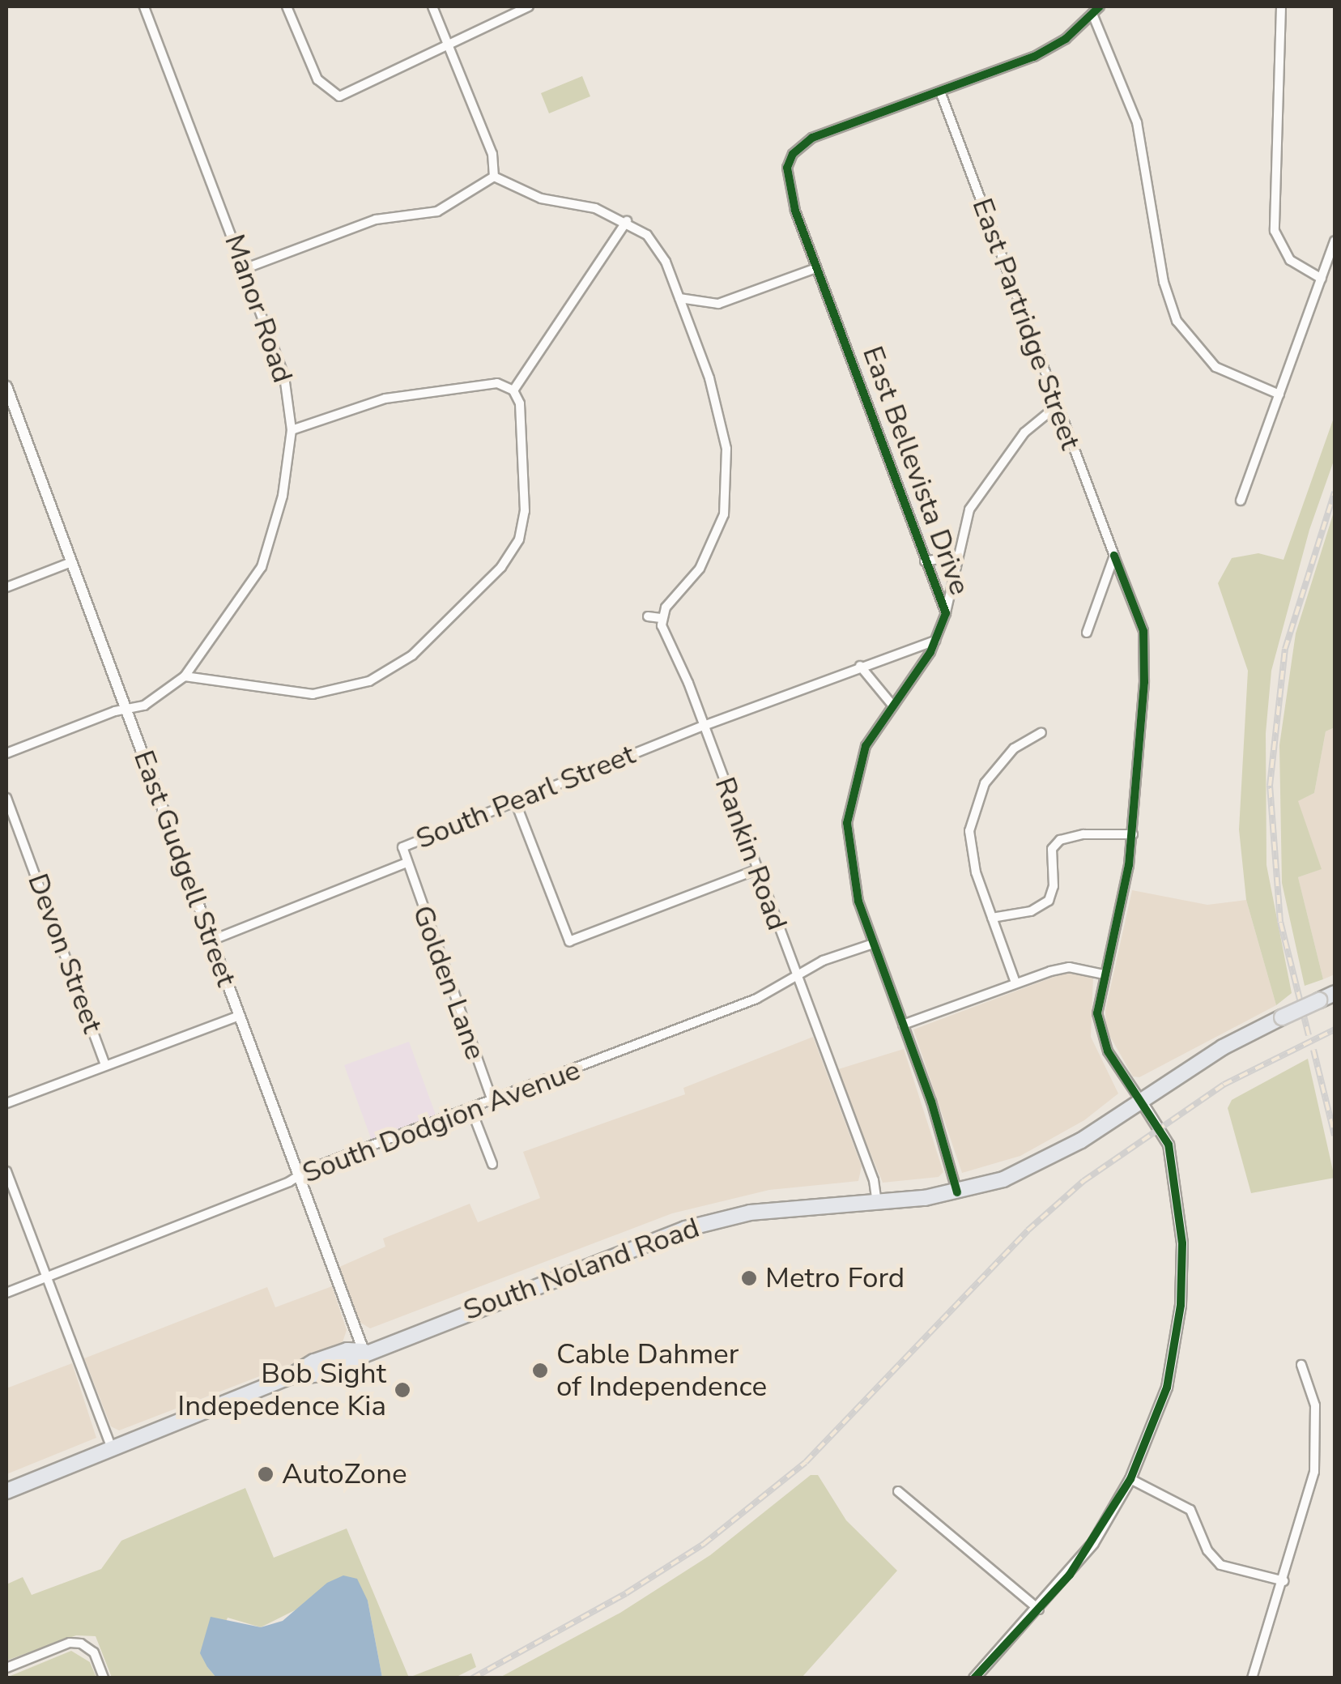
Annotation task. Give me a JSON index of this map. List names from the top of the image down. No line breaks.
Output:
{"streets":{"main road":["South Noland Road"],"street":["Manor Road","East Partridge Street","East Bellevista Drive","South Pearl Street","Rankin Road","East Gudgell Street","Devon Street","Golden Lane","South Dodgion Avenue"]},"crossings":[["Manor Road","East Gudgell Street"],["East Partridge Street","East Bellevista Drive"],["East Partridge Street","South Noland Road"],["East Bellevista Drive","South Pearl Street"],["East Bellevista Drive","South Dodgion Avenue"],["East Bellevista Drive","South Noland Road"],["South Pearl Street","Rankin Road"],["South Pearl Street","East Gudgell Street"],["South Pearl Street","Golden Lane"],["Rankin Road","South Dodgion Avenue"],["Rankin Road","South Noland Road"],["East Gudgell Street","South Dodgion Avenue"],["East Gudgell Street","South Noland Road"],["Golden Lane","South Dodgion Avenue"]],"places":["Metro Ford","Cable Dahmer of Independence","Bob Sight Indepedence Kia","AutoZone"]}
